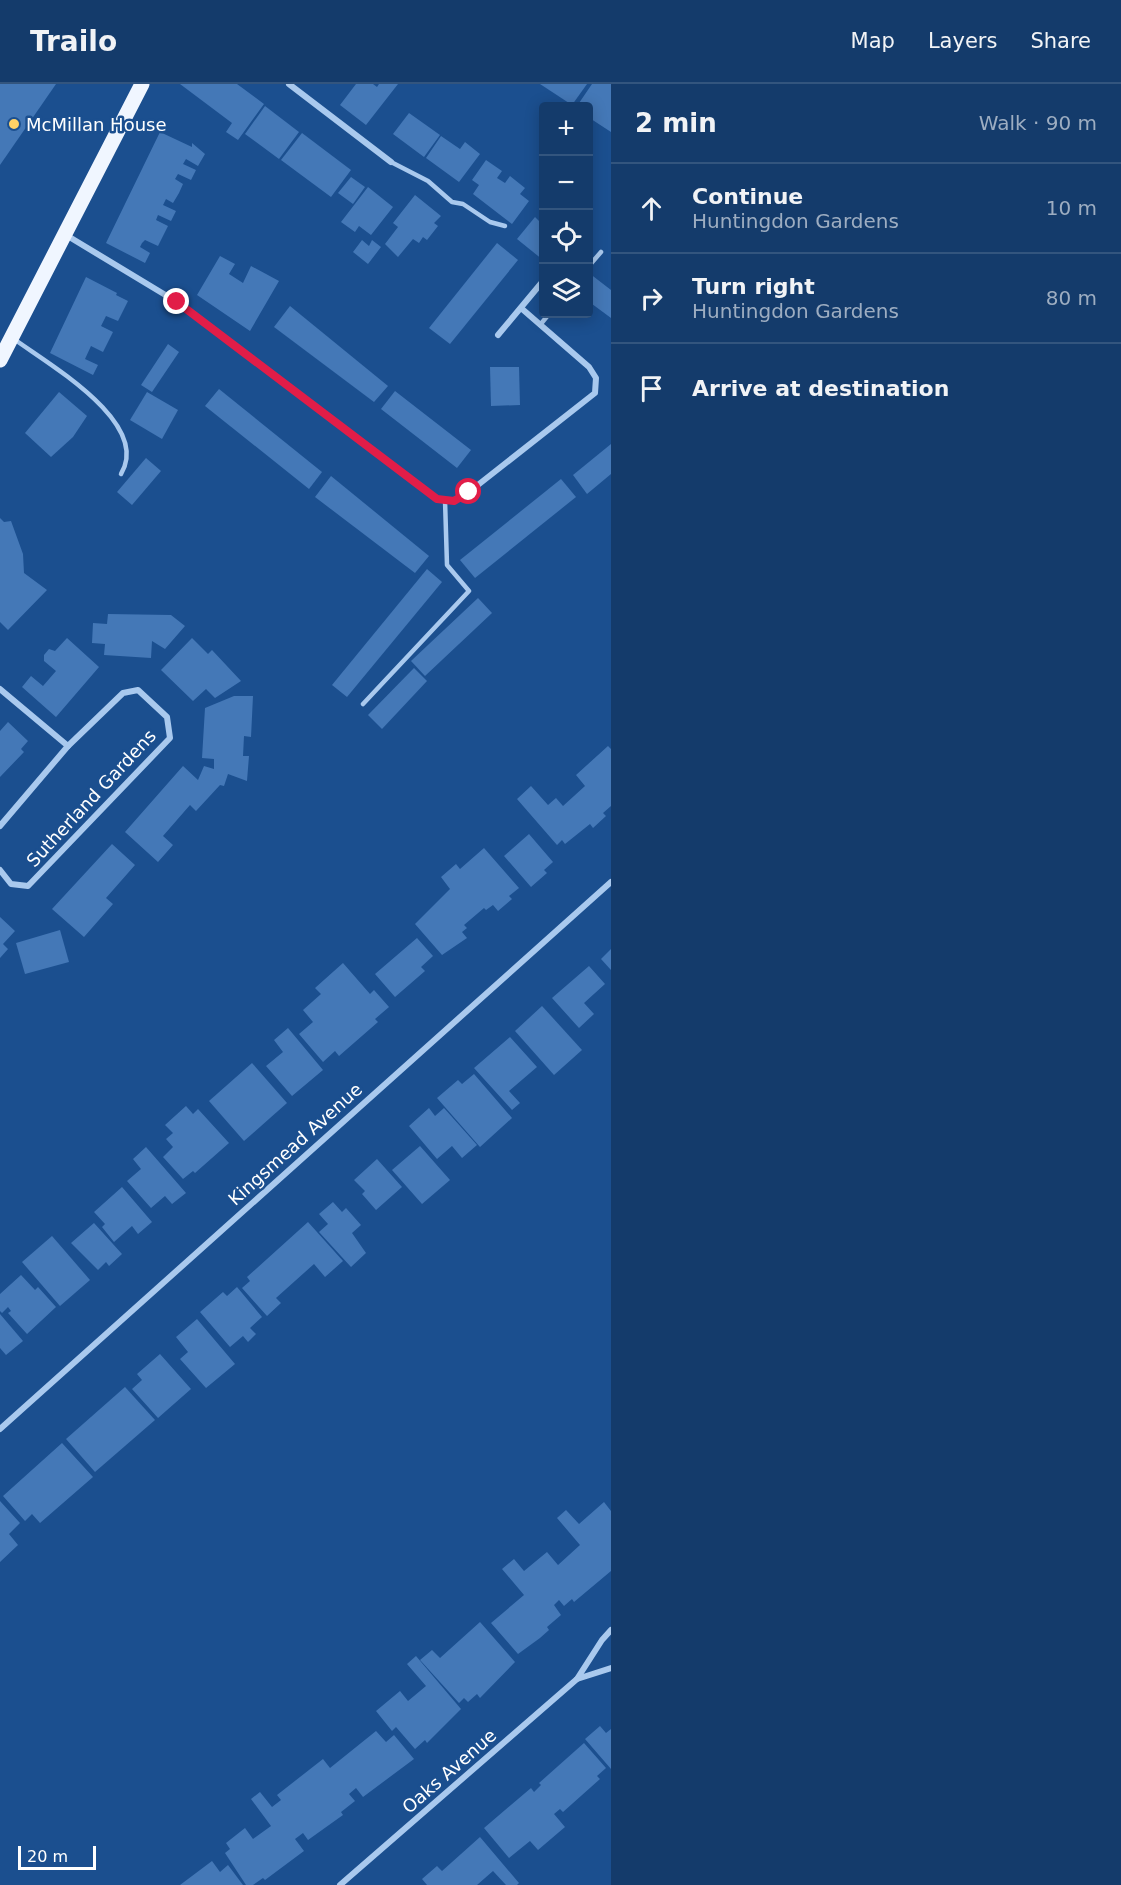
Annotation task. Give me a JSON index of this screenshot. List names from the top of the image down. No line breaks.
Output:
{"streets":{"street":["Sutherland Gardens","Kingsmead Avenue","Oaks Avenue"]},"places":["McMillan House"],"scale_bar":"20 m","page":{"header":"Trailo","nav":["Map","Layers","Share"],"heading":["2 min","Walk · 90 m"],"map_buttons":["+","−"],"list":[["Continue","Huntingdon Gardens","10 m"],["Turn right","Huntingdon Gardens","80 m"],"Arrive at destination"],"scale":"20 m"}}
